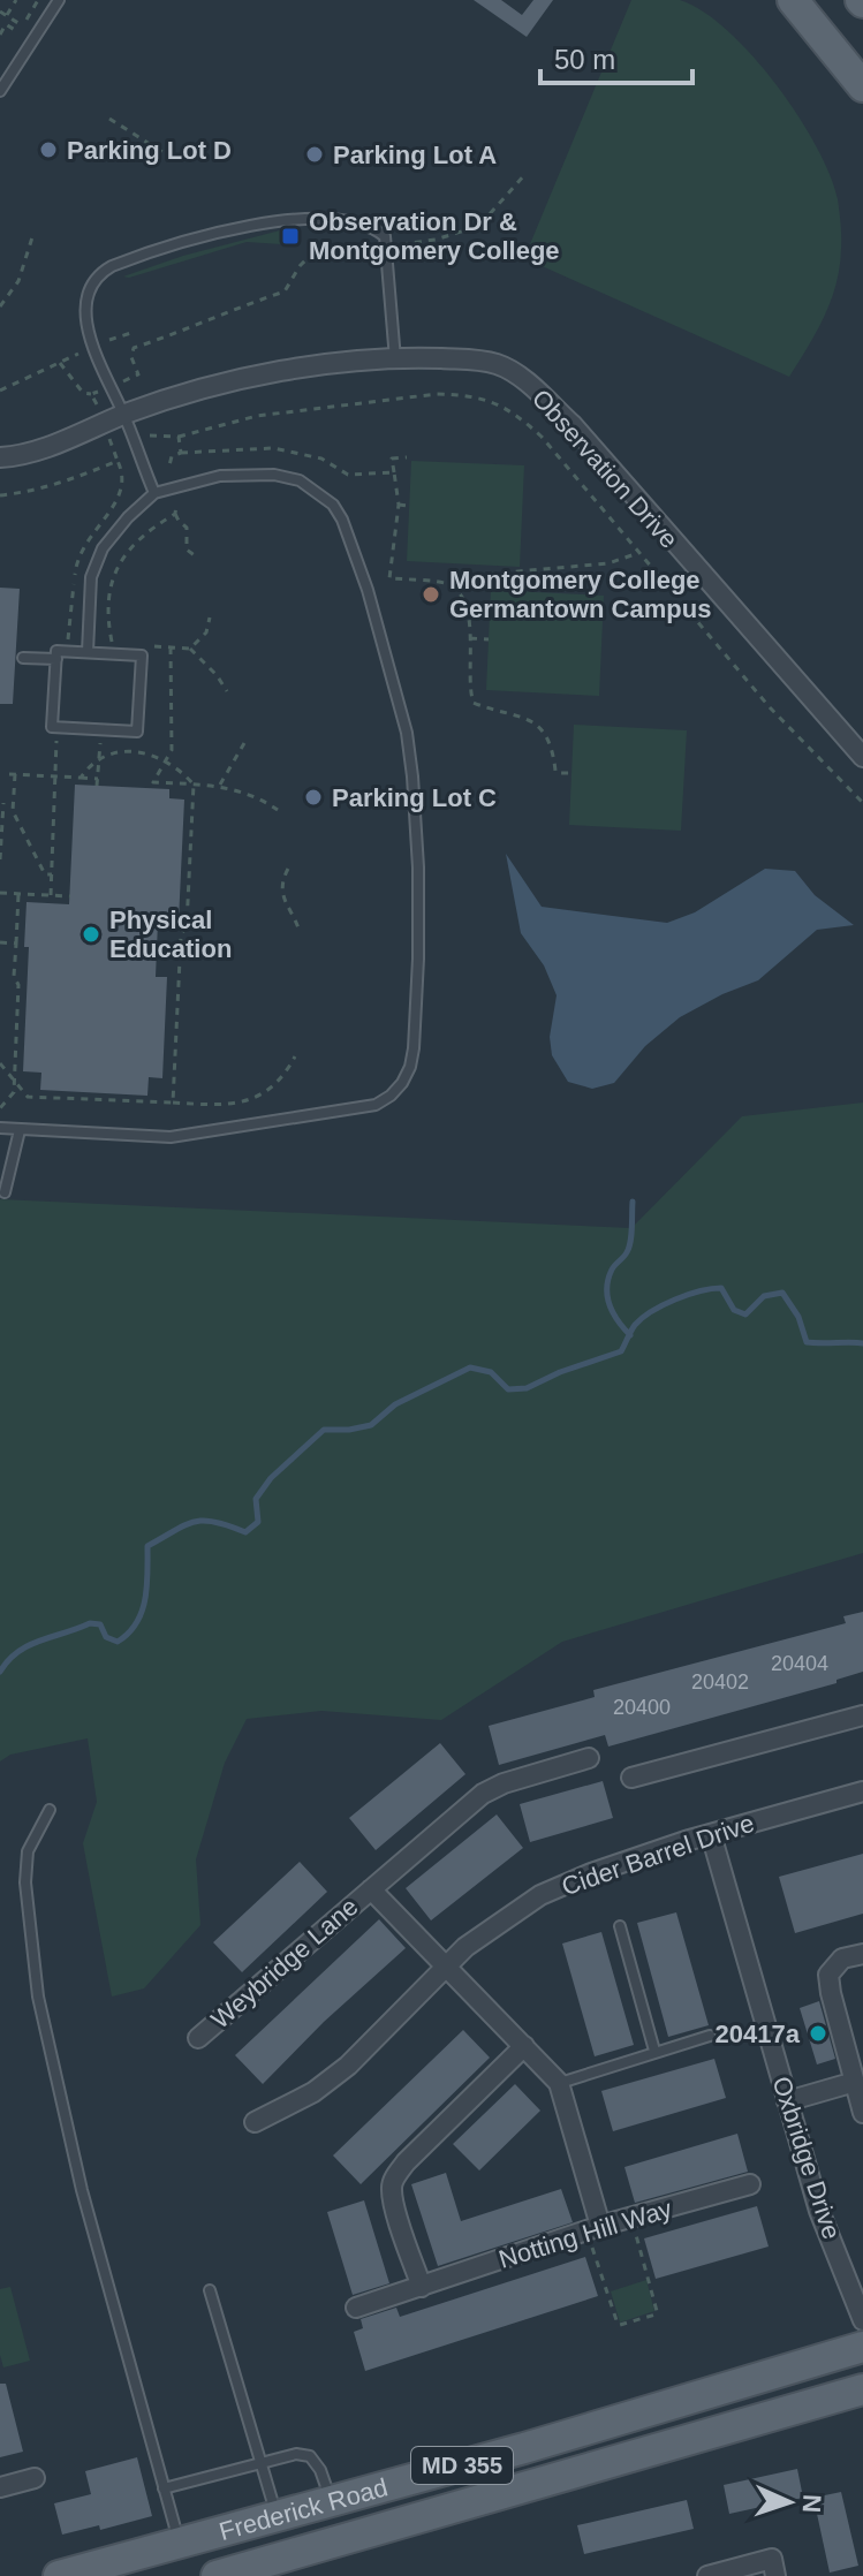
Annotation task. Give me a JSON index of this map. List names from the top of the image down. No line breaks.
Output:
{"streets":{"main road":["MD 355","Frederick Road"],"street":["Observation Drive","Cider Barrel Drive","Weybridge Lane","Oxbridge Drive","Notting Hill Way"]},"crossings":[["Cider Barrel Drive","Weybridge Lane"],["Cider Barrel Drive","Oxbridge Drive"]],"places":{"other":["Parking Lot D","Parking Lot A","Montgomery College Germantown Campus","Parking Lot C","Physical Education","20417a"],"transit":["Observation Dr & Montgomery College"]},"house_numbers":["20404","20402","20400"],"scale_bar":"50 m","north":"right"}
